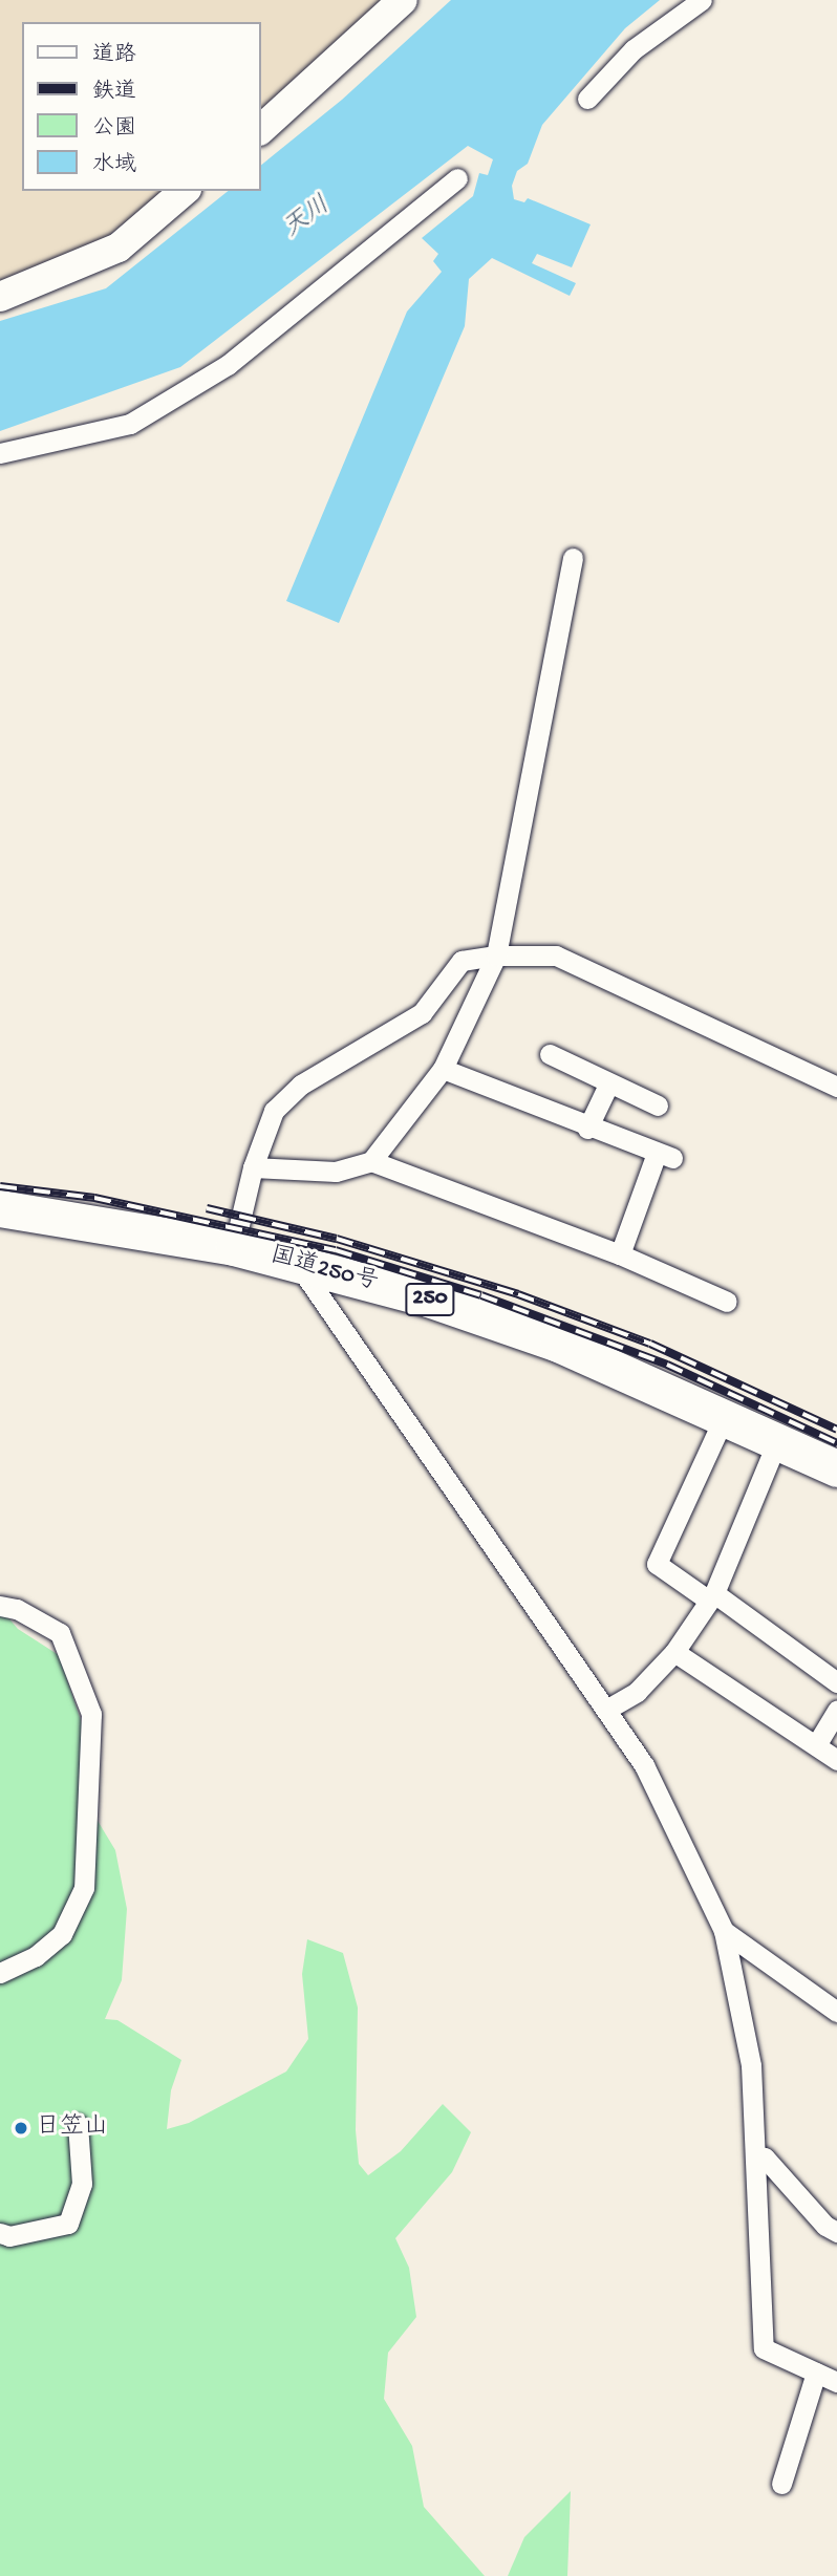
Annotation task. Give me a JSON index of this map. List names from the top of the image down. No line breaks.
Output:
{"streets":{"highway":["国道250号","250"]},"water":["天川"],"places":["日笠山"],"legend":["道路","鉄道","公園","水域"]}
